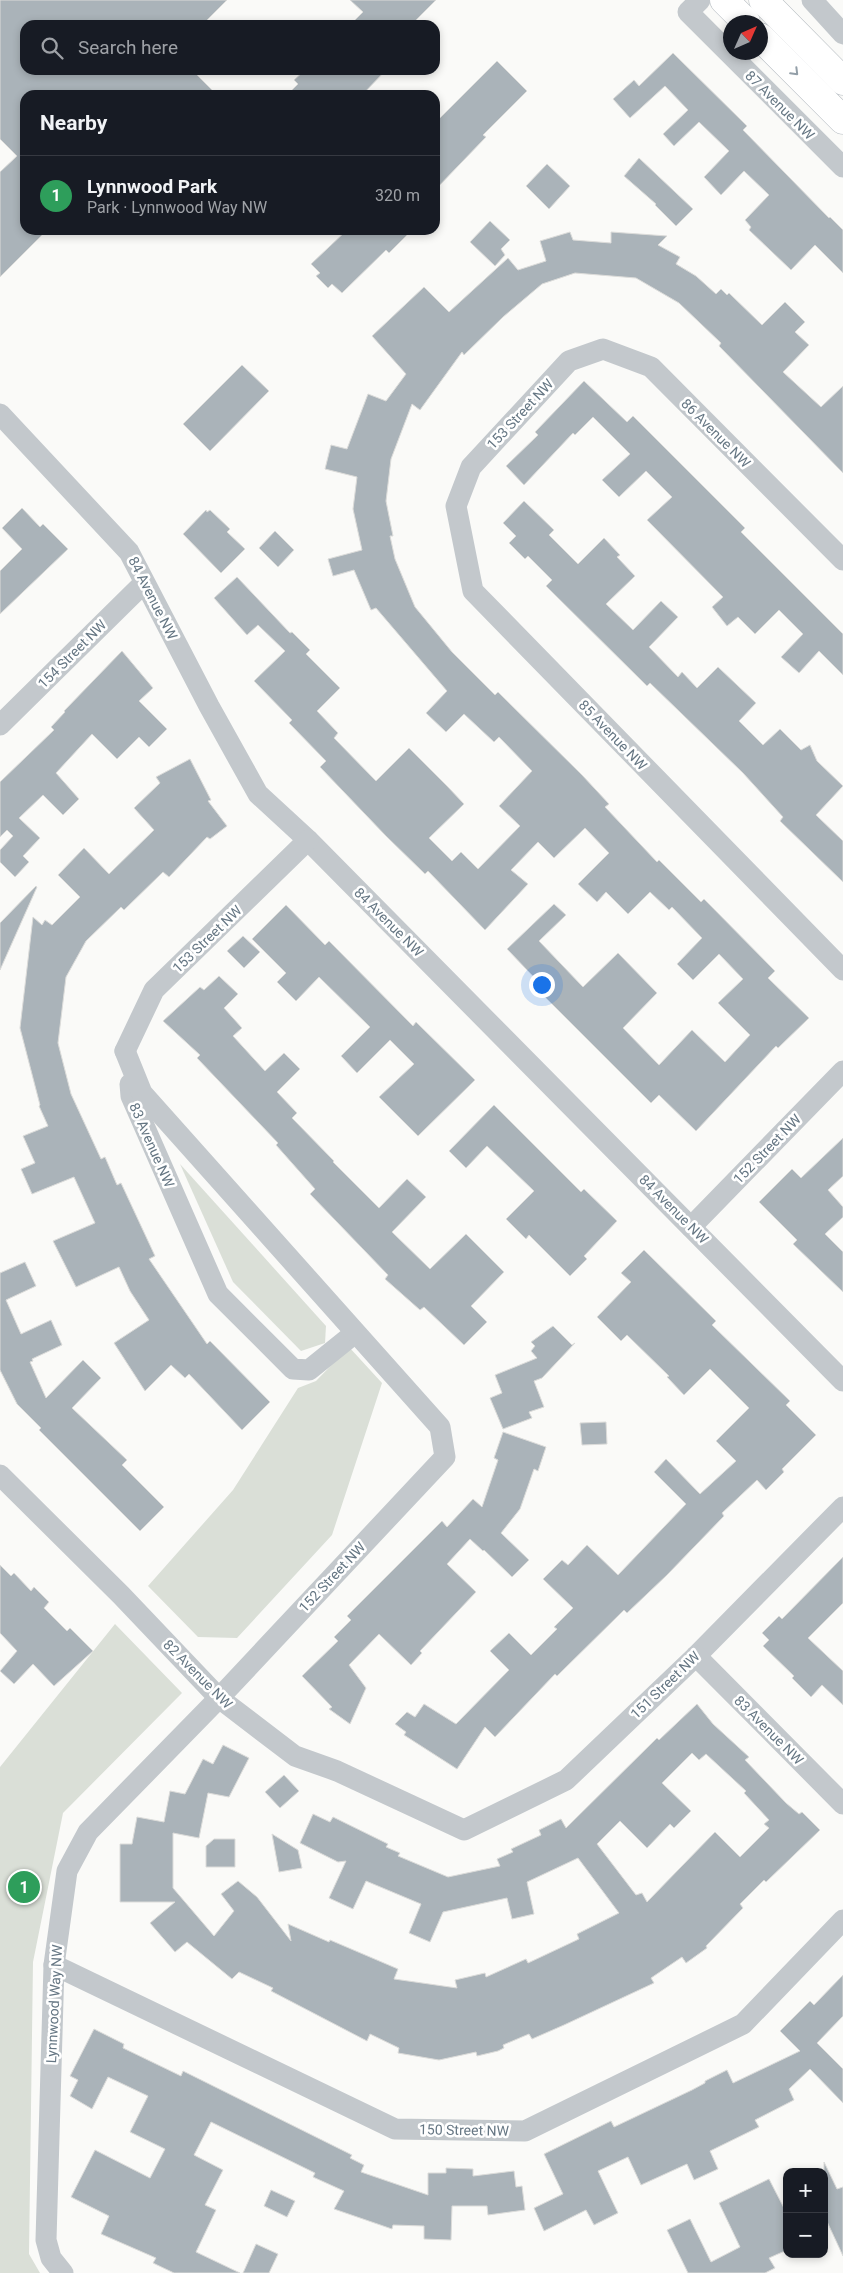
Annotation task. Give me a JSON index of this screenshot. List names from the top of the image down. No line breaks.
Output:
{"streets":{"street":["87 Avenue NW","153 Street NW","86 Avenue NW","84 Avenue NW","154 Street NW","85 Avenue NW","83 Avenue NW","152 Street NW","82 Avenue NW","151 Street NW","Lynnwood Way NW","150 Street NW"]},"crossings":[["153 Street NW","86 Avenue NW"],["153 Street NW","84 Avenue NW"],["153 Street NW","85 Avenue NW"],["153 Street NW","83 Avenue NW"],["84 Avenue NW","154 Street NW"],["84 Avenue NW","152 Street NW"],["83 Avenue NW","152 Street NW"],["83 Avenue NW","151 Street NW"],["152 Street NW","82 Avenue NW"],["152 Street NW","Lynnwood Way NW"],["82 Avenue NW","151 Street NW"],["82 Avenue NW","Lynnwood Way NW"],["Lynnwood Way NW","150 Street NW"]],"north":"top right","page":{"search":"Search here","heading":"Nearby","list":[{"mark":"1","name":"Lynnwood Park","note":"Park · Lynnwood Way NW","value":"320 m"}],"pins":"1","map_buttons":["+","−"]}}
